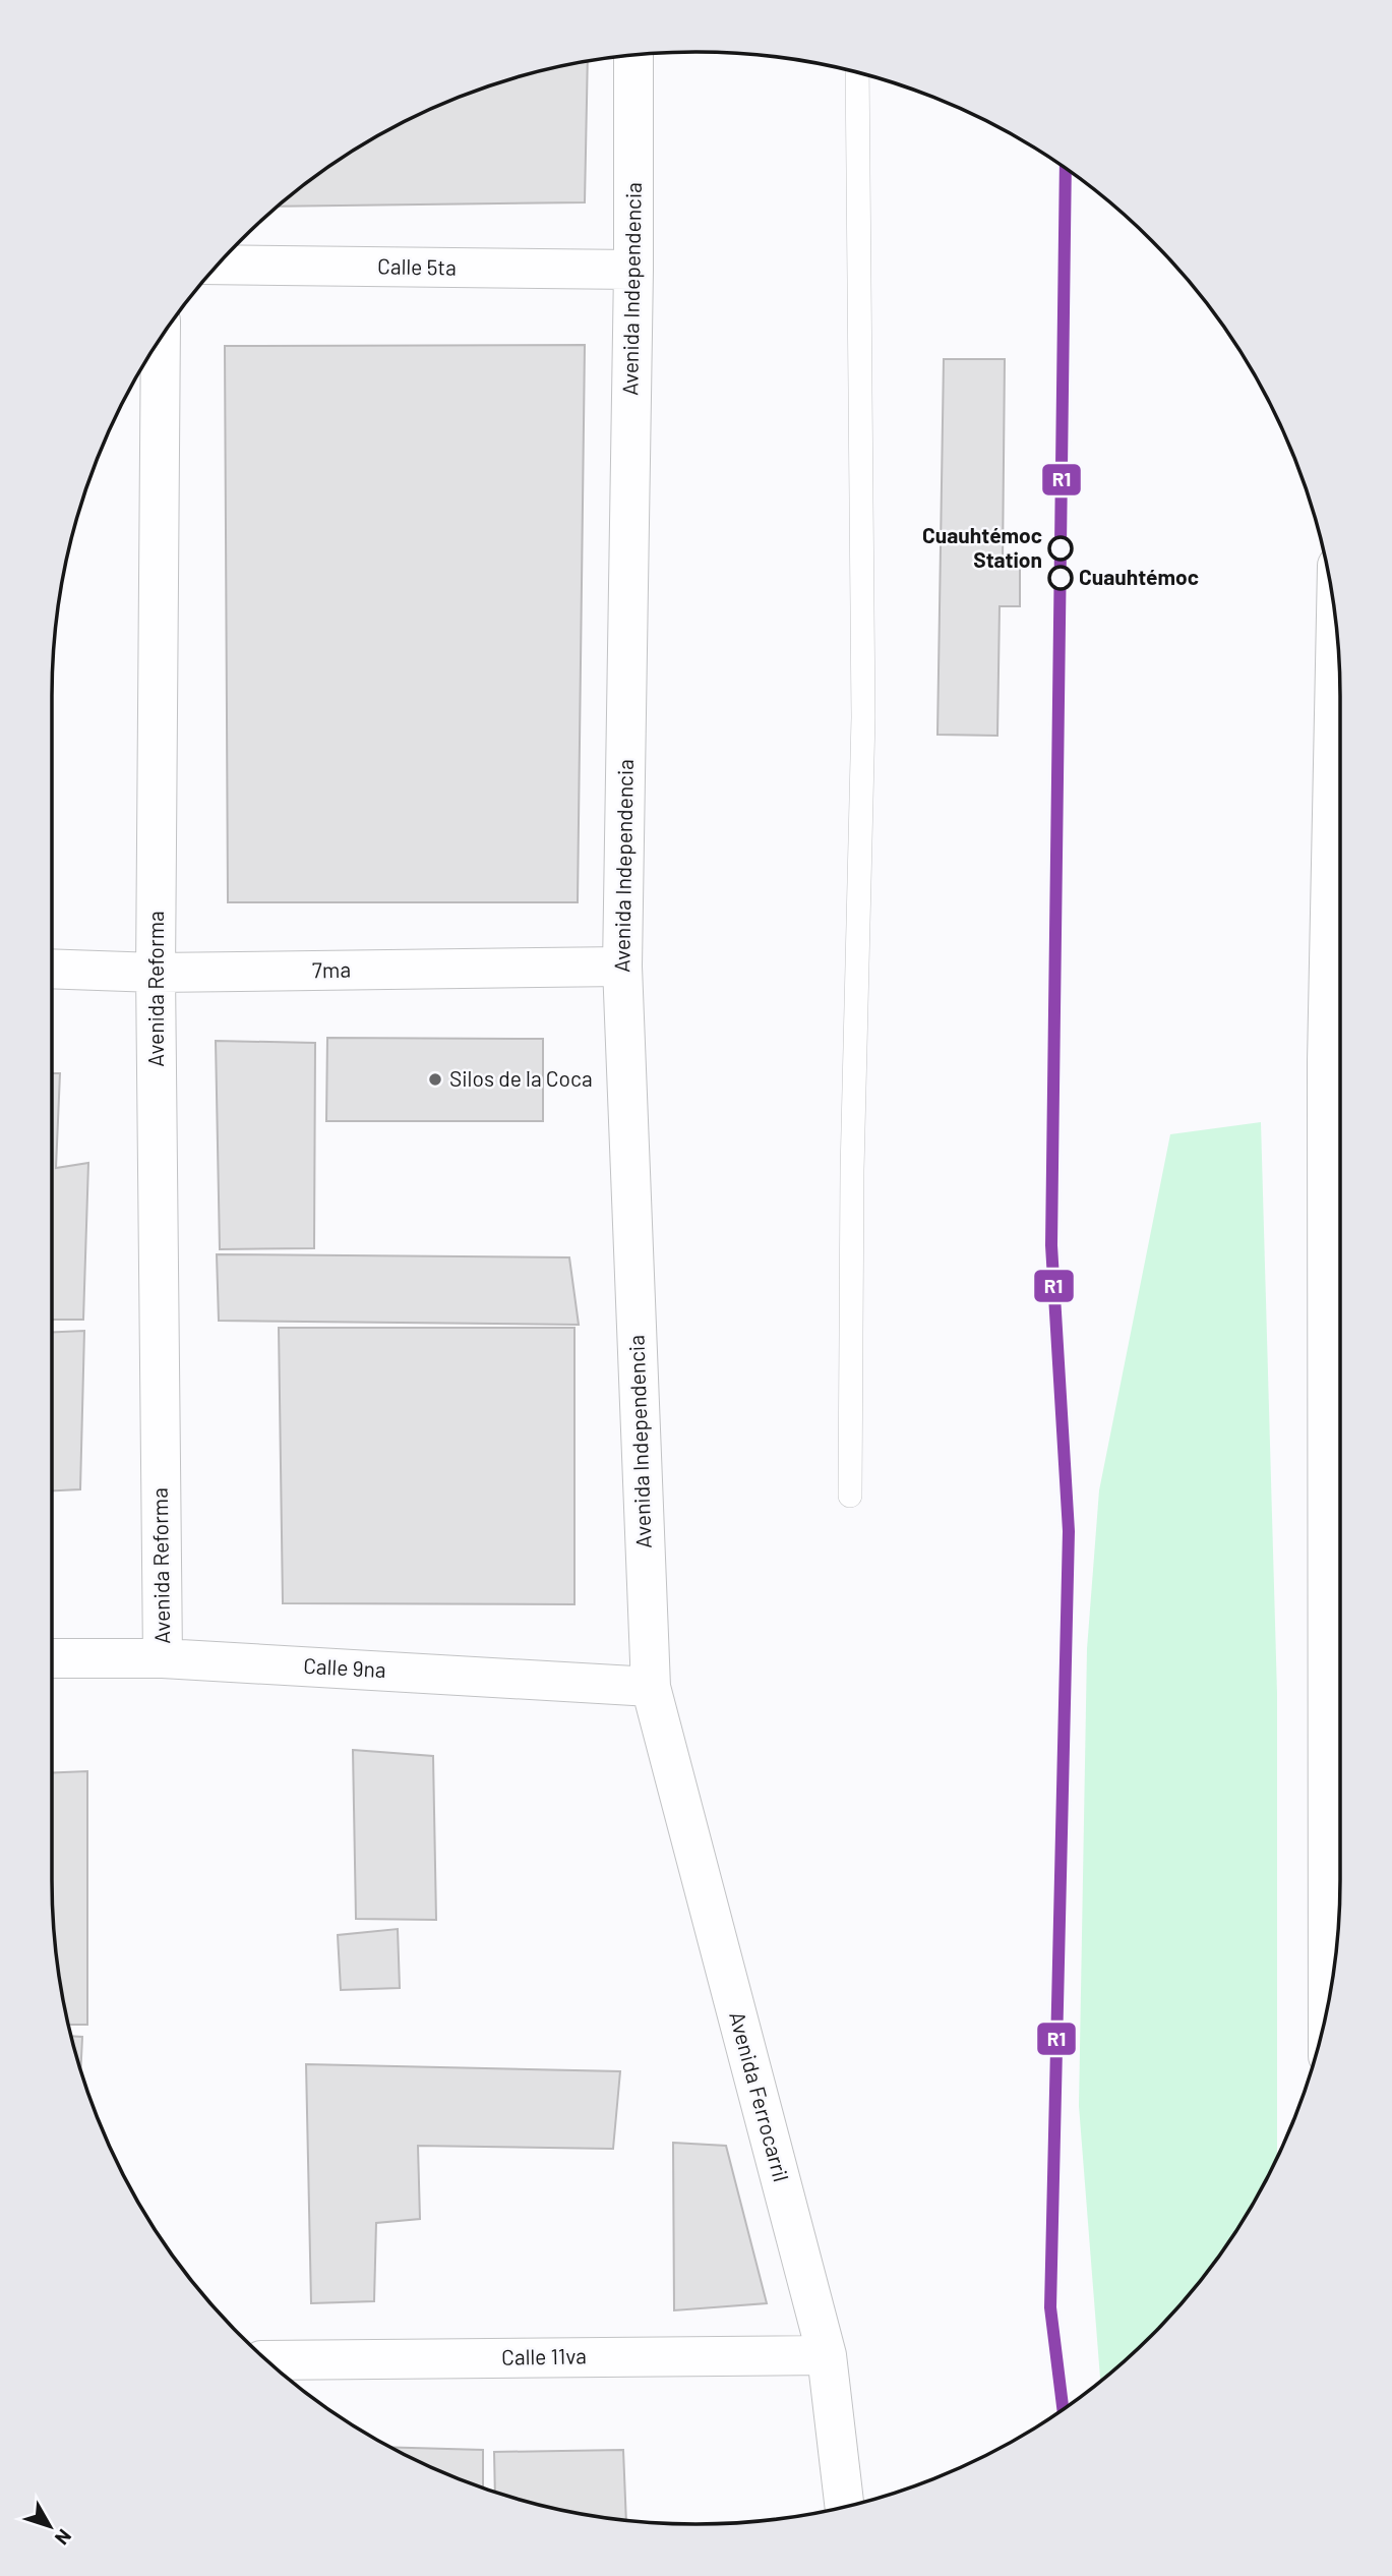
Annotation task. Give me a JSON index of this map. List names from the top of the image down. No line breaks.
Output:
{"streets":{"street":["Calle 5ta","Avenida Independencia","7ma","Avenida Reforma","Calle 9na","Avenida Ferrocarril","Calle 11va"]},"crossings":[["Calle 5ta","Avenida Independencia"],["Avenida Independencia","7ma"],["Avenida Independencia","Calle 9na"],["Avenida Independencia","Avenida Ferrocarril"],["7ma","Avenida Reforma"],["Avenida Reforma","Calle 9na"],["Calle 9na","Avenida Ferrocarril"],["Avenida Ferrocarril","Calle 11va"]],"places":["Cuauhtémoc Station","Cuauhtémoc","Silos de la Coca"],"lines":["transit line R1"],"north":"bottom right"}
